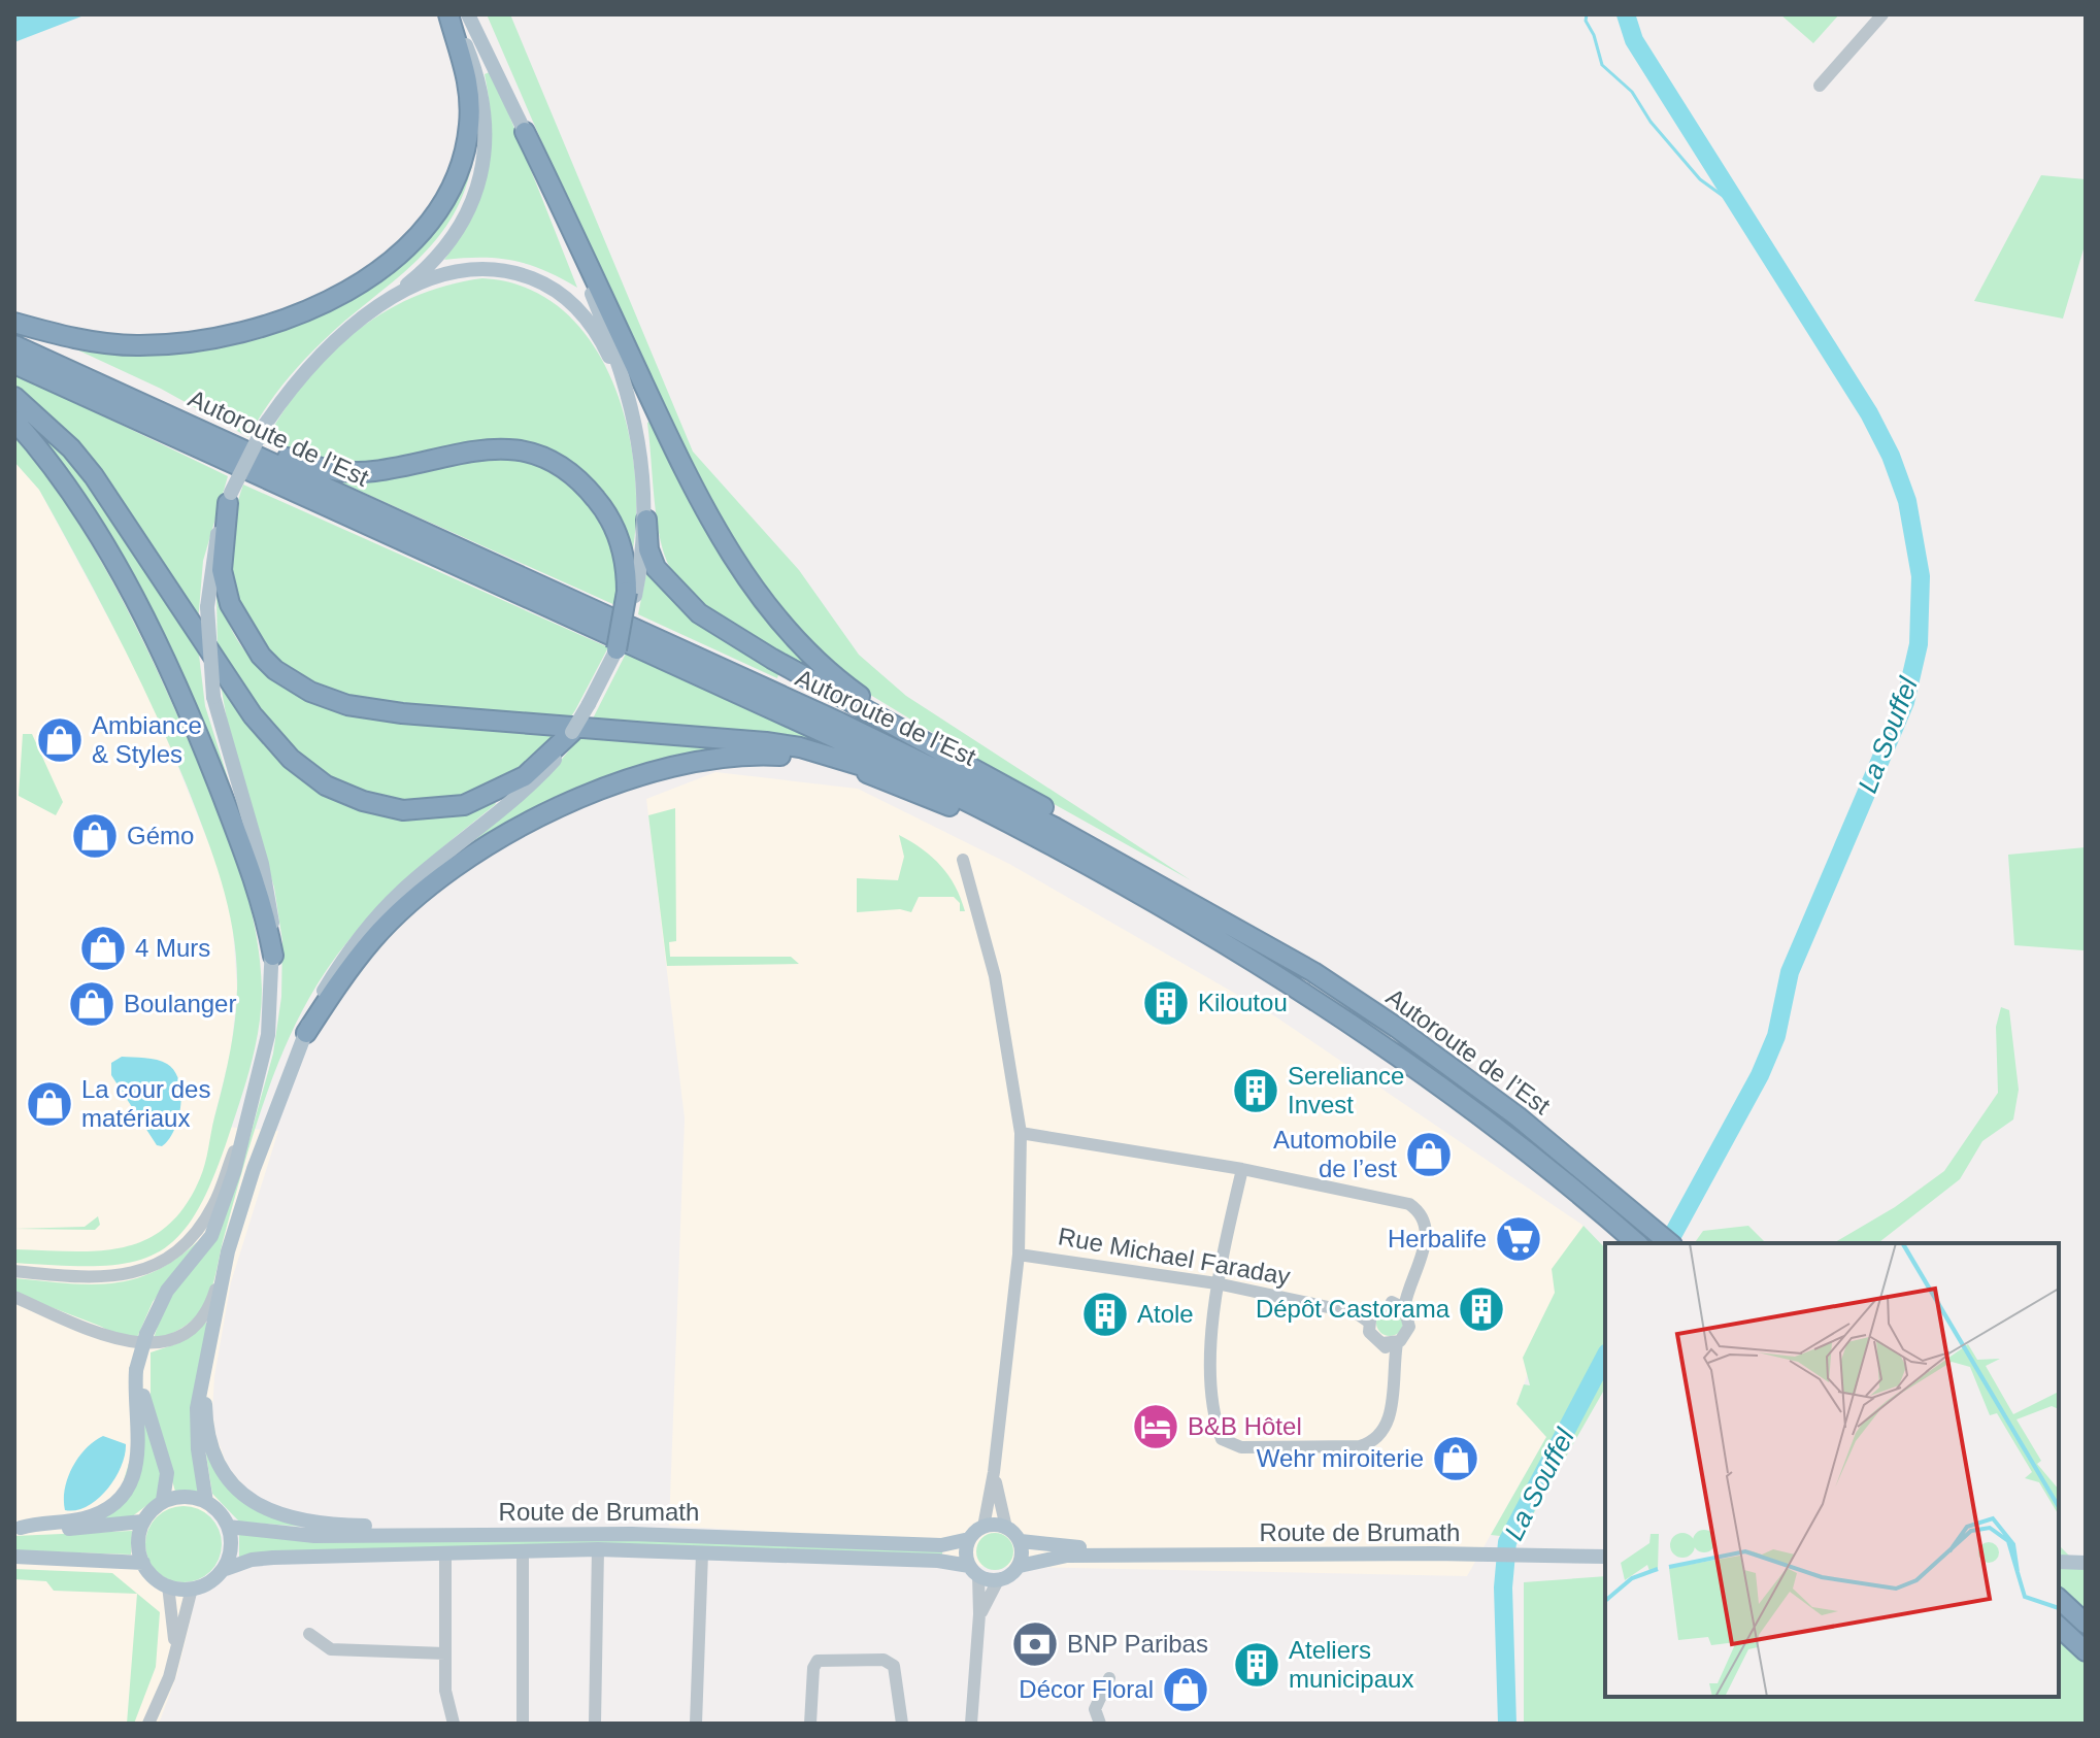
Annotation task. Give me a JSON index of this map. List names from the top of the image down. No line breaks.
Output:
{"streets":{"highway":["Autoroute de l’Est"],"main road":["Route de Brumath"],"street":["Rue Michael Faraday"]},"water":["La Souffel"],"places":{"shop":["Ambiance & Styles","Gémo","4 Murs","Boulanger","La cour des matériaux","Automobile de l’est","Wehr miroiterie","Décor Floral"],"building":["Kiloutou","Sereliance Invest","Dépôt Castorama","Atole","Ateliers municipaux"],"supermarket":["Herbalife"],"hotel":["B&B Hôtel"],"bank":["BNP Paribas"]}}
